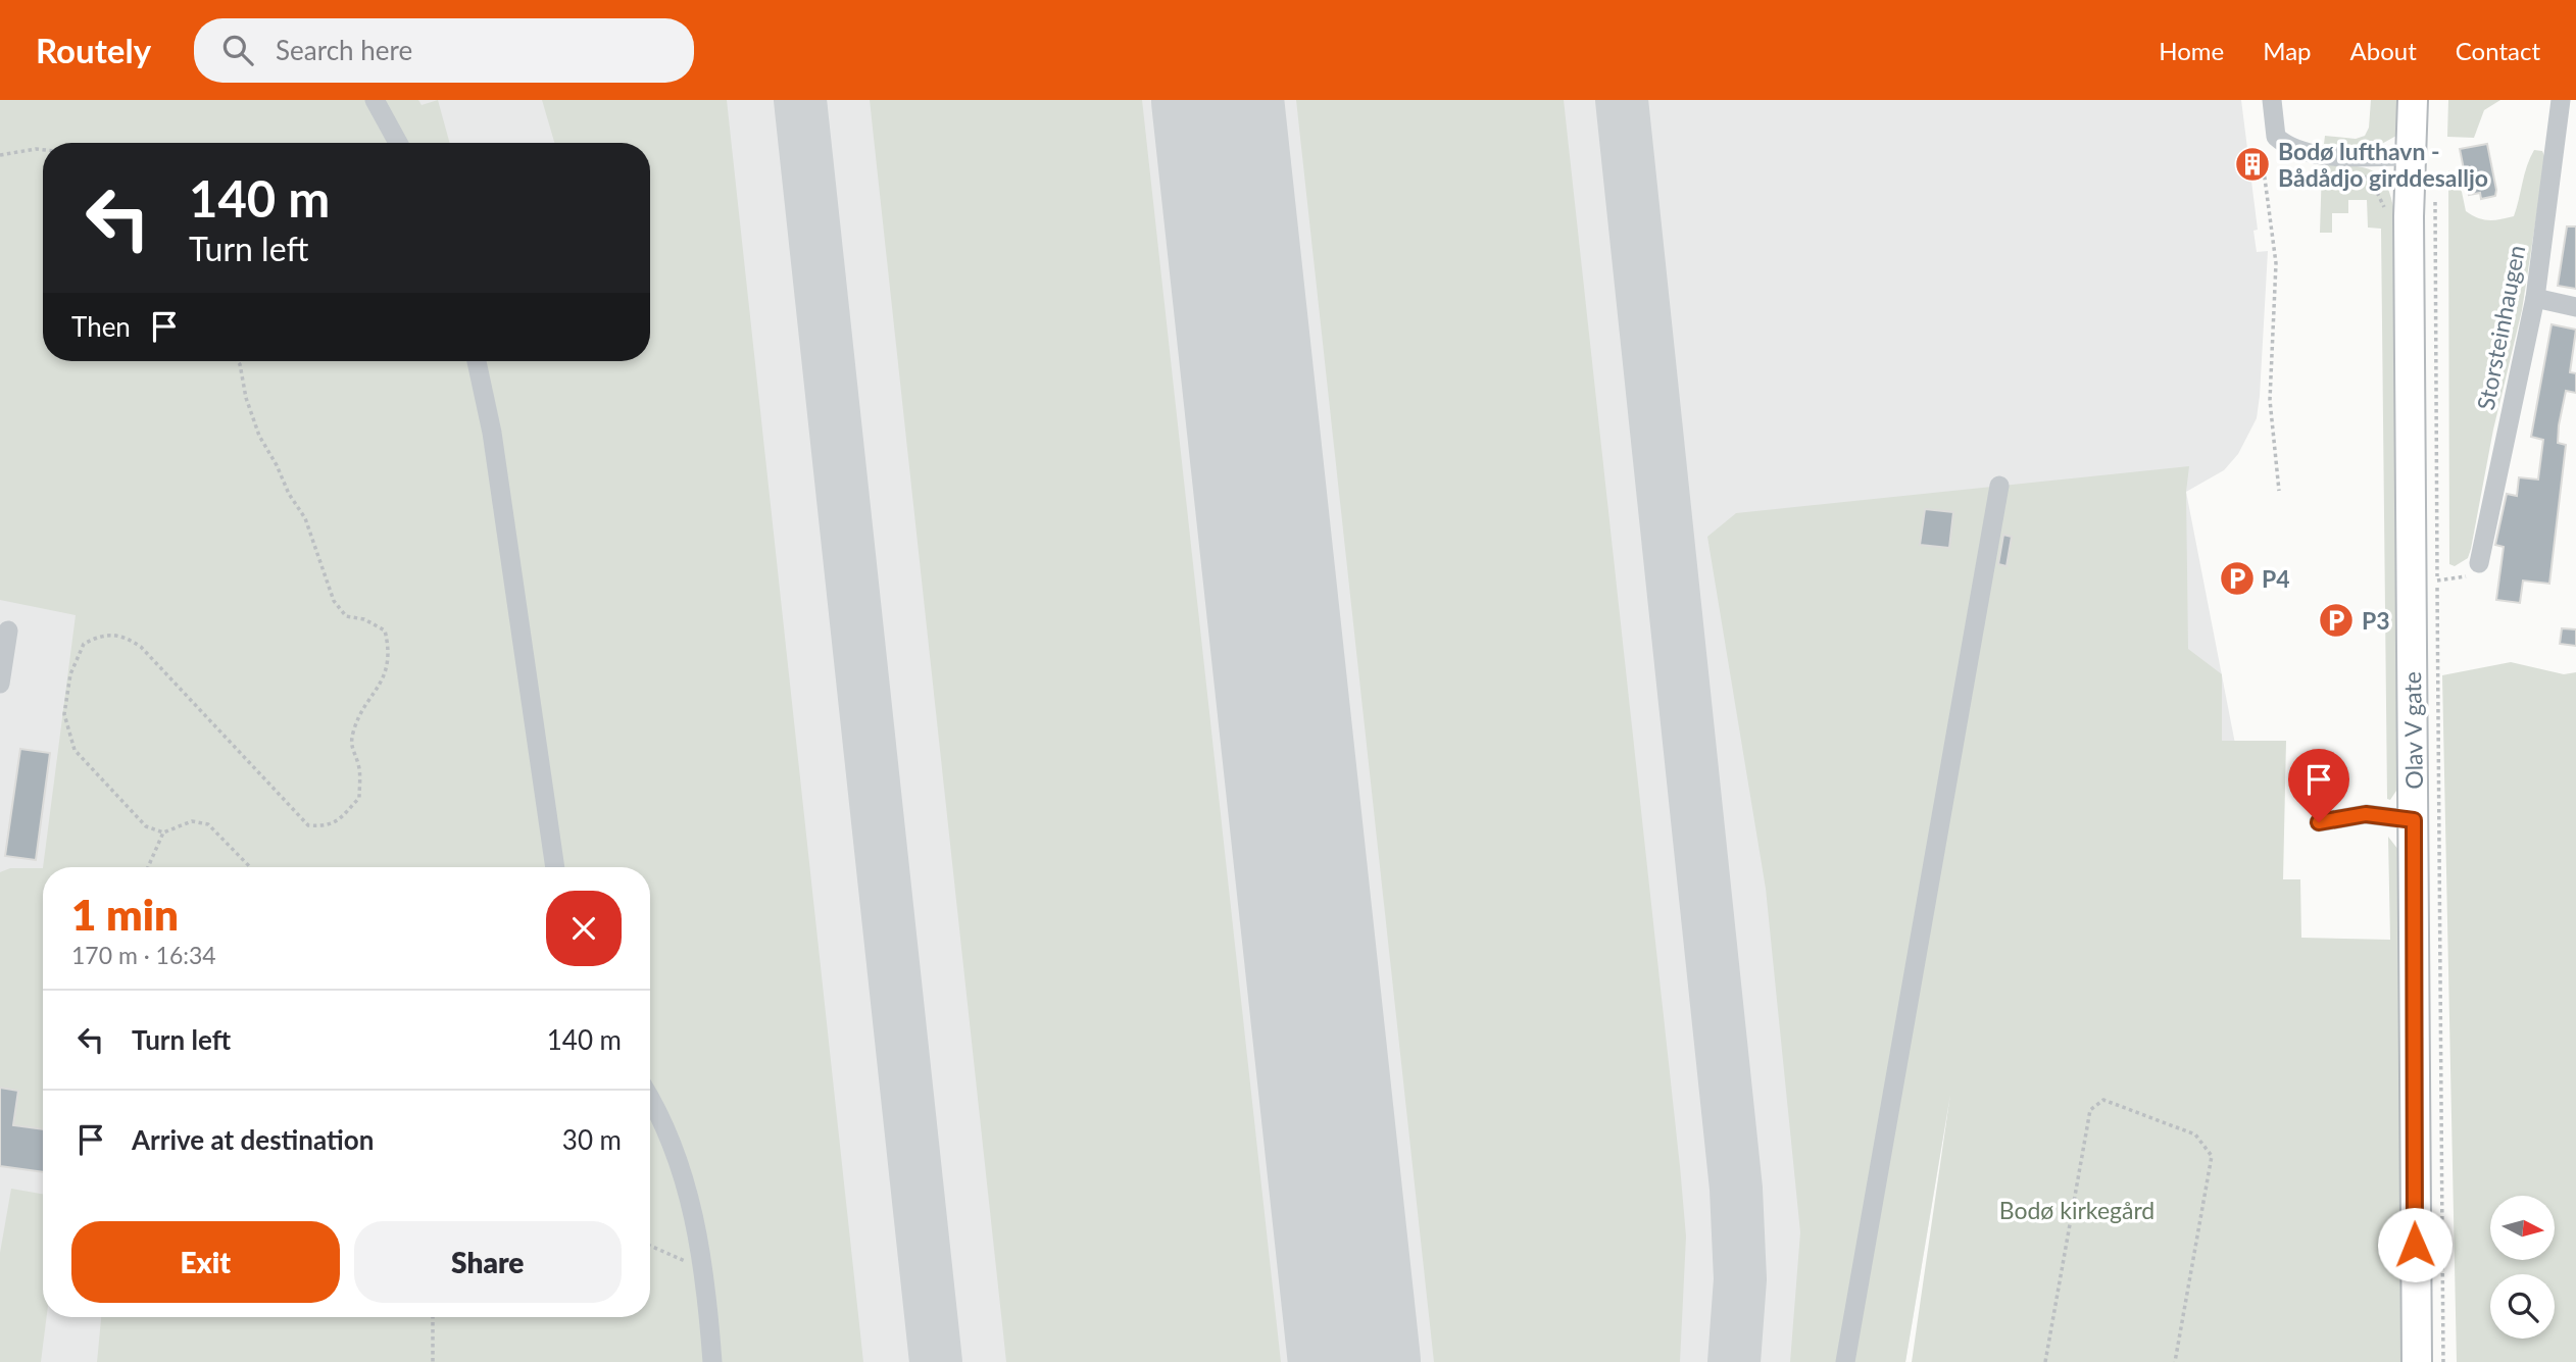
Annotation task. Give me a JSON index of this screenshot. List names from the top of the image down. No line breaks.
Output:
{"streets":{"highway":["Olav V gate"],"street":["Storsteinhaugen"]},"parks":["Bodø kirkegård"],"places":{"building":["Bodø lufthavn - Bådådjo girddesalljo"],"parking":["P4","P3"]},"north":"right","page":{"header":"Routely","search":"Search here","nav":["Home","Map","About","Contact"],"turn":["140 m","Turn left"],"then":"Then","heading":["1 min","170 m · 16:34"],"list":[{"name":"Turn left","value":"140 m"},{"name":"Arrive at destination","value":"30 m"}],"buttons":["Exit","Share"]}}
